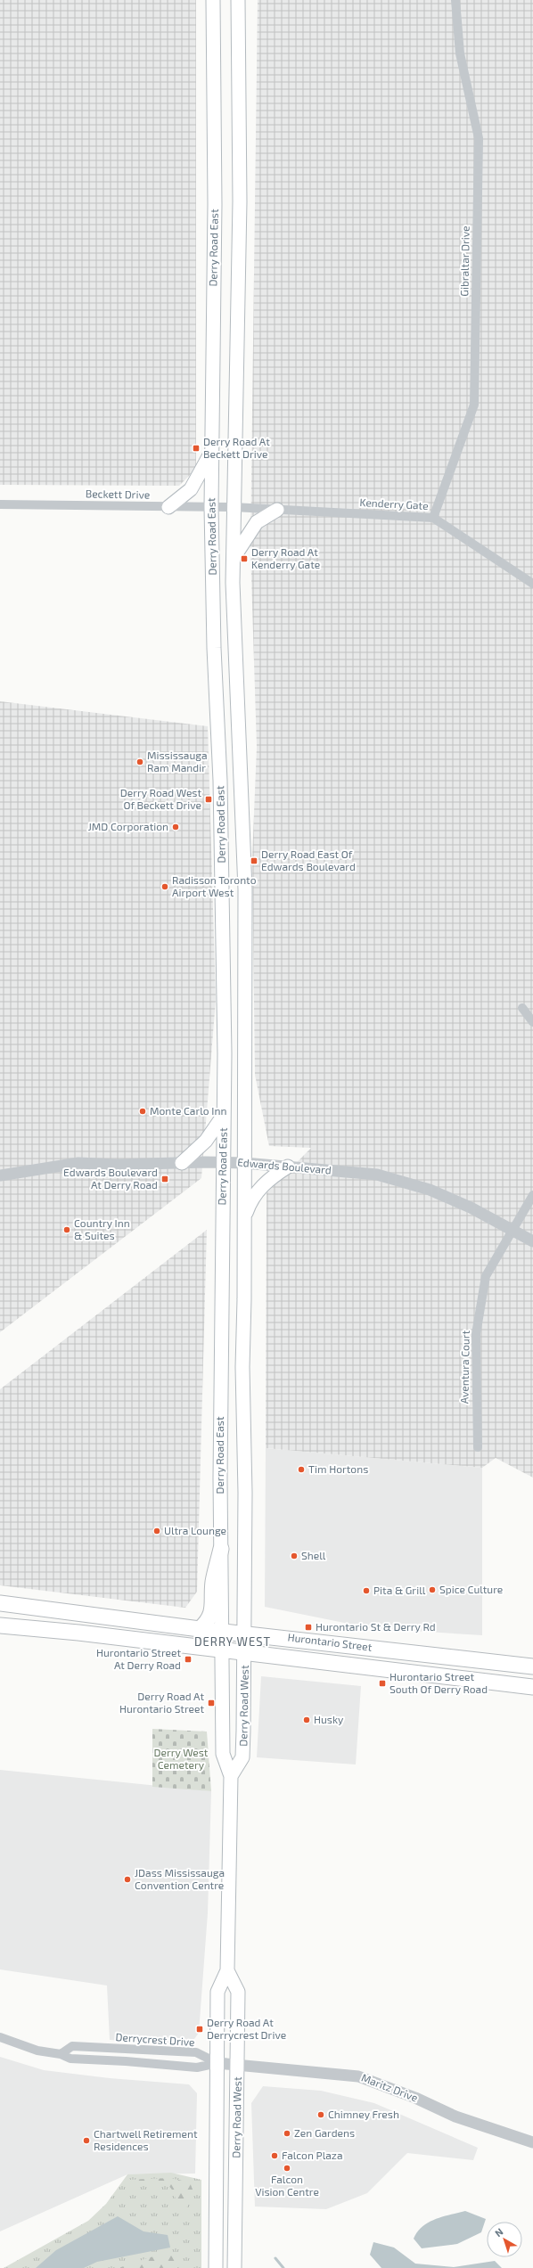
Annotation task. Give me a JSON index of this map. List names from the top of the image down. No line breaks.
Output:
{"streets":{"main road":["Derry Road East","Hurontario Street","Derry Road West"],"street":["Gibraltar Drive","Beckett Drive","Kenderry Gate","Edwards Boulevard","Aventura Court","Derrycrest Drive","Maritz Drive"]},"crossings":[["Derry Road East","Beckett Drive"],["Derry Road East","Kenderry Gate"],["Derry Road East","Edwards Boulevard"],["Derry Road East","Hurontario Street"],["Derry Road East","Derry Road West"],["Gibraltar Drive","Kenderry Gate"],["Beckett Drive","Kenderry Gate"],["Edwards Boulevard","Aventura Court"],["Hurontario Street","Derry Road West"],["Derry Road West","Derrycrest Drive"],["Derry Road West","Maritz Drive"],["Derrycrest Drive","Maritz Drive"]],"districts":["DERRY WEST"],"parks":["Derry West Cemetery"],"places":{"transit":["Derry Road At Beckett Drive","Derry Road At Kenderry Gate","Derry Road West Of Beckett Drive","Derry Road East Of Edwards Boulevard","Edwards Boulevard At Derry Road","Hurontario St & Derry Rd","Hurontario Street At Derry Road","Hurontario Street South Of Derry Road","Derry Road At Hurontario Street","Derry Road At Derrycrest Drive"],"other":["Mississauga Ram Mandir","JMD Corporation","Radisson Toronto Airport West","Monte Carlo Inn","Country Inn & Suites","Tim Hortons","Ultra Lounge","Shell","Spice Culture","Pita & Grill","Husky","JDass Mississauga Convention Centre","Chimney Fresh","Zen Gardens","Chartwell Retirement Residences","Falcon Plaza","Falcon Vision Centre"]},"north":"top left"}
